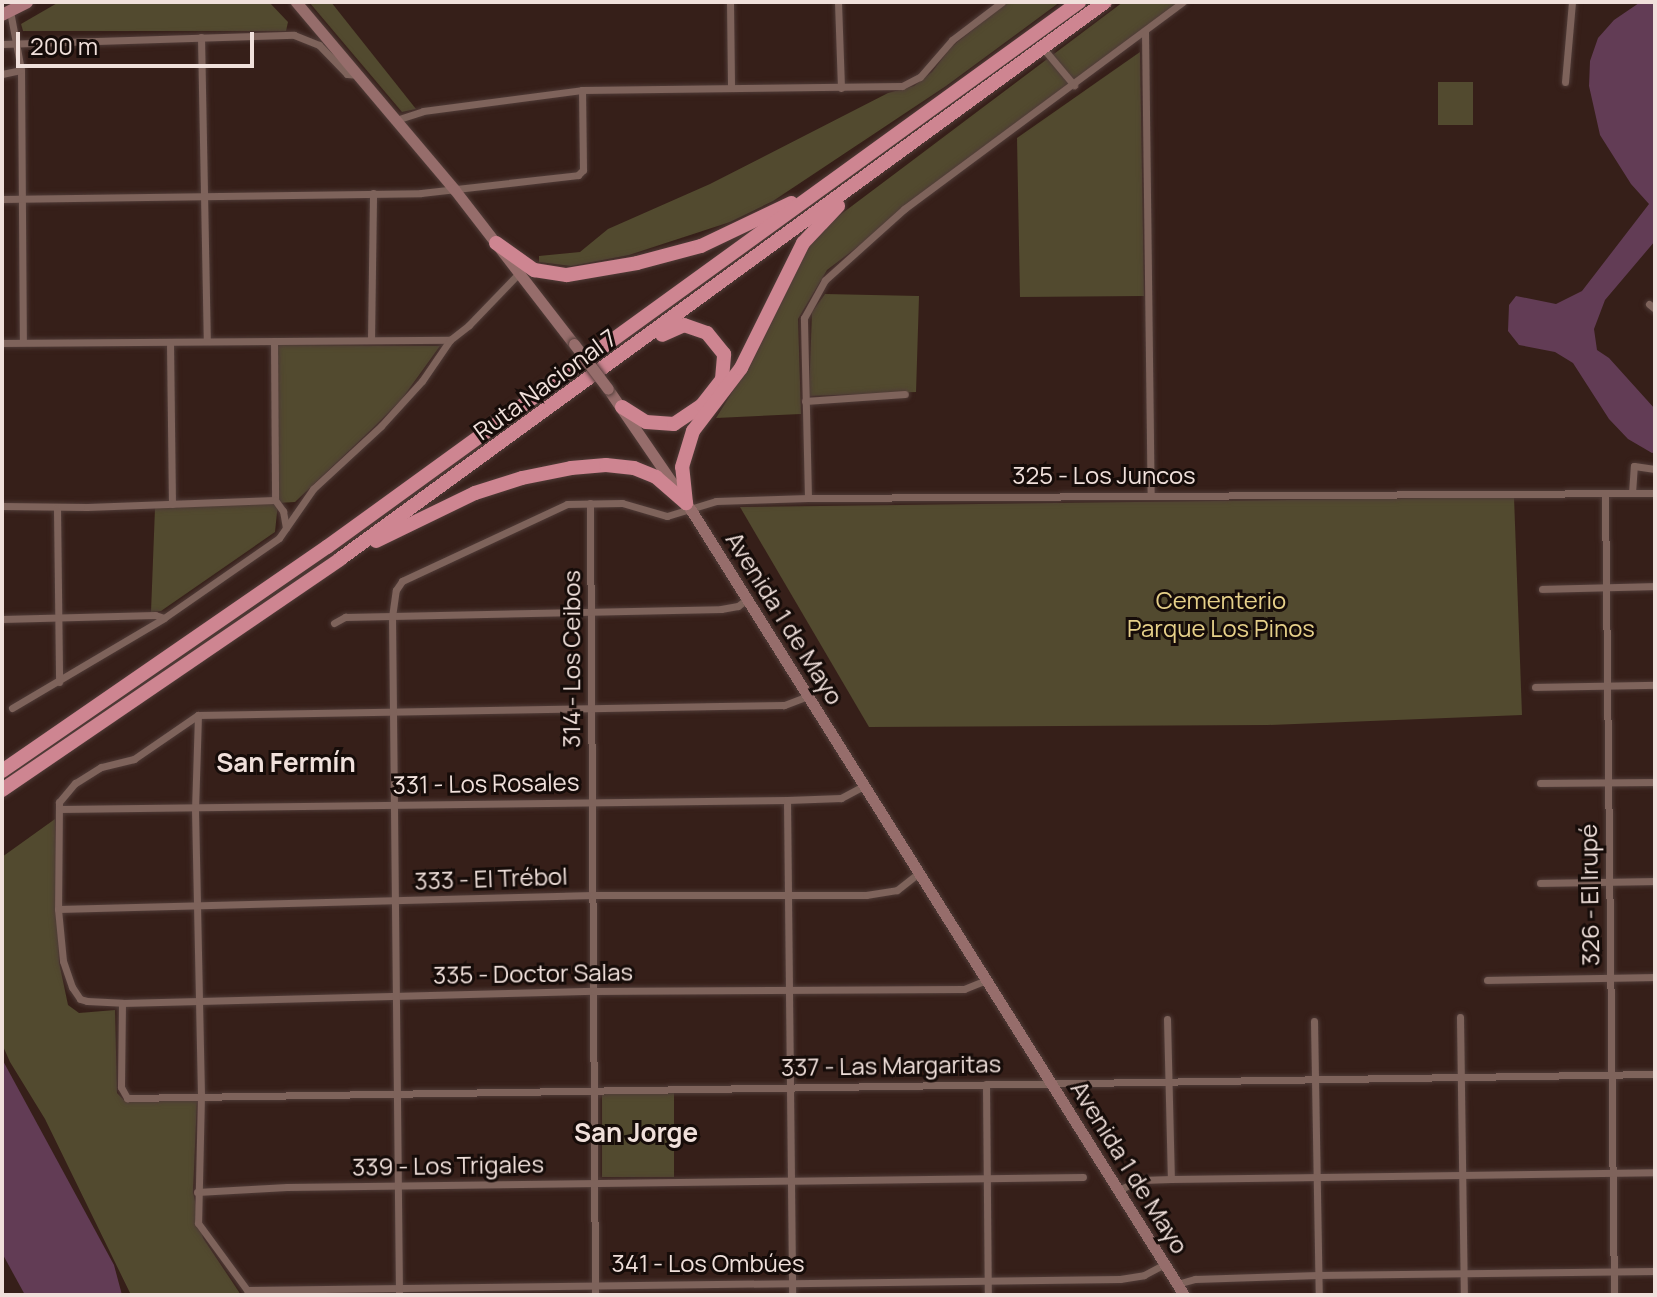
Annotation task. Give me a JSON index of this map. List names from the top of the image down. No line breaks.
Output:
{"streets":{"highway":["Ruta Nacional 7"],"main road":["Avenida 1 de Mayo"],"street":["325 - Los Juncos","314 - Los Ceibos","331 - Los Rosales","333 - El Trébol","326 - El Irupé","335 - Doctor Salas","337 - Las Margaritas","339 - Los Trigales","341 - Los Ombúes"]},"crossings":[["325 - Los Juncos","Avenida 1 de Mayo"],["325 - Los Juncos","314 - Los Ceibos"],["325 - Los Juncos","326 - El Irupé"],["Avenida 1 de Mayo","331 - Los Rosales"],["Avenida 1 de Mayo","333 - El Trébol"],["Avenida 1 de Mayo","335 - Doctor Salas"],["Avenida 1 de Mayo","337 - Las Margaritas"],["Avenida 1 de Mayo","341 - Los Ombúes"],["314 - Los Ceibos","331 - Los Rosales"],["314 - Los Ceibos","333 - El Trébol"],["314 - Los Ceibos","335 - Doctor Salas"],["314 - Los Ceibos","337 - Las Margaritas"],["314 - Los Ceibos","339 - Los Trigales"],["314 - Los Ceibos","341 - Los Ombúes"],["333 - El Trébol","335 - Doctor Salas"],["326 - El Irupé","337 - Las Margaritas"],["335 - Doctor Salas","337 - Las Margaritas"],["339 - Los Trigales","341 - Los Ombúes"]],"districts":["San Fermín","San Jorge"],"parks":["Cementerio Parque Los Pinos"],"scale_bar":"200 m"}
